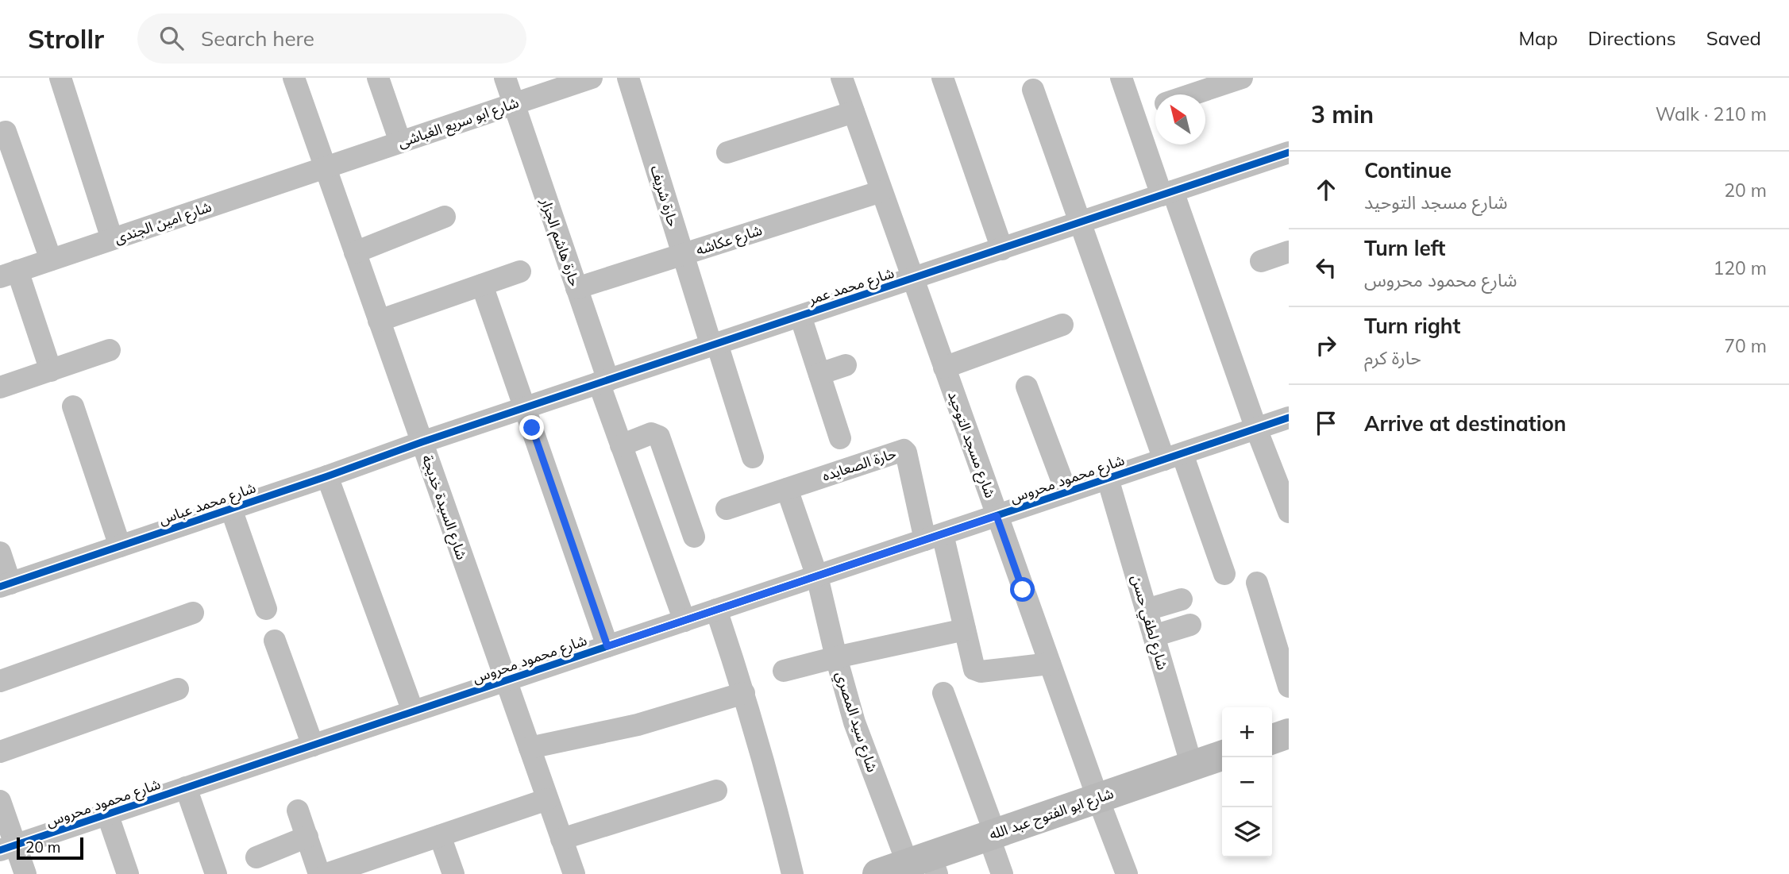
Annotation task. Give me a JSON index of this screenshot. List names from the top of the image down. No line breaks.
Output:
{"streets":{"street":["شارع ابو سريع الغباشى","حارة شريف","شارع امين الجندى","شارع عكاشه","حارة هاشم الجزار","شارع محمد عمر","شارع مسجد التوحيد","حارة الصعايده","شارع محمود محروس","شارع محمد عباس","شارع السيدة خديجة","شارع لطفي حسن","شارع سيد المصري","شارع ابو الفتوح عبد الله"]},"crossings":[["شارع ابو سريع الغباشى","شارع امين الجندى"],["شارع ابو سريع الغباشى","حارة هاشم الجزار"],["شارع ابو سريع الغباشى","شارع السيدة خديجة"],["حارة شريف","شارع عكاشه"],["حارة شريف","شارع محمد عمر"],["شارع امين الجندى","شارع السيدة خديجة"],["شارع عكاشه","حارة هاشم الجزار"],["شارع عكاشه","شارع مسجد التوحيد"],["حارة هاشم الجزار","شارع محمد عمر"],["حارة هاشم الجزار","شارع محمود محروس"],["شارع محمد عمر","شارع مسجد التوحيد"],["شارع محمد عمر","شارع محمد عباس"],["شارع محمد عمر","شارع السيدة خديجة"],["شارع مسجد التوحيد","شارع محمود محروس"],["شارع مسجد التوحيد","شارع ابو الفتوح عبد الله"],["حارة الصعايده","شارع محمود محروس"],["حارة الصعايده","شارع سيد المصري"],["شارع محمود محروس","شارع السيدة خديجة"],["شارع محمود محروس","شارع لطفي حسن"],["شارع محمود محروس","شارع سيد المصري"],["شارع محمد عباس","شارع السيدة خديجة"],["شارع لطفي حسن","شارع ابو الفتوح عبد الله"],["شارع سيد المصري","شارع ابو الفتوح عبد الله"]],"scale_bar":"20 m","north":"top left","page":{"header":"Strollr","search":"Search here","nav":["Map","Directions","Saved"],"heading":["3 min","Walk · 210 m"],"list":[["Continue","شارع مسجد التوحيد","20 m"],["Turn left","شارع محمود محروس","120 m"],["Turn right","حارة كرم","70 m"],"Arrive at destination"],"map_buttons":["+","−"],"scale":"20 m"}}
